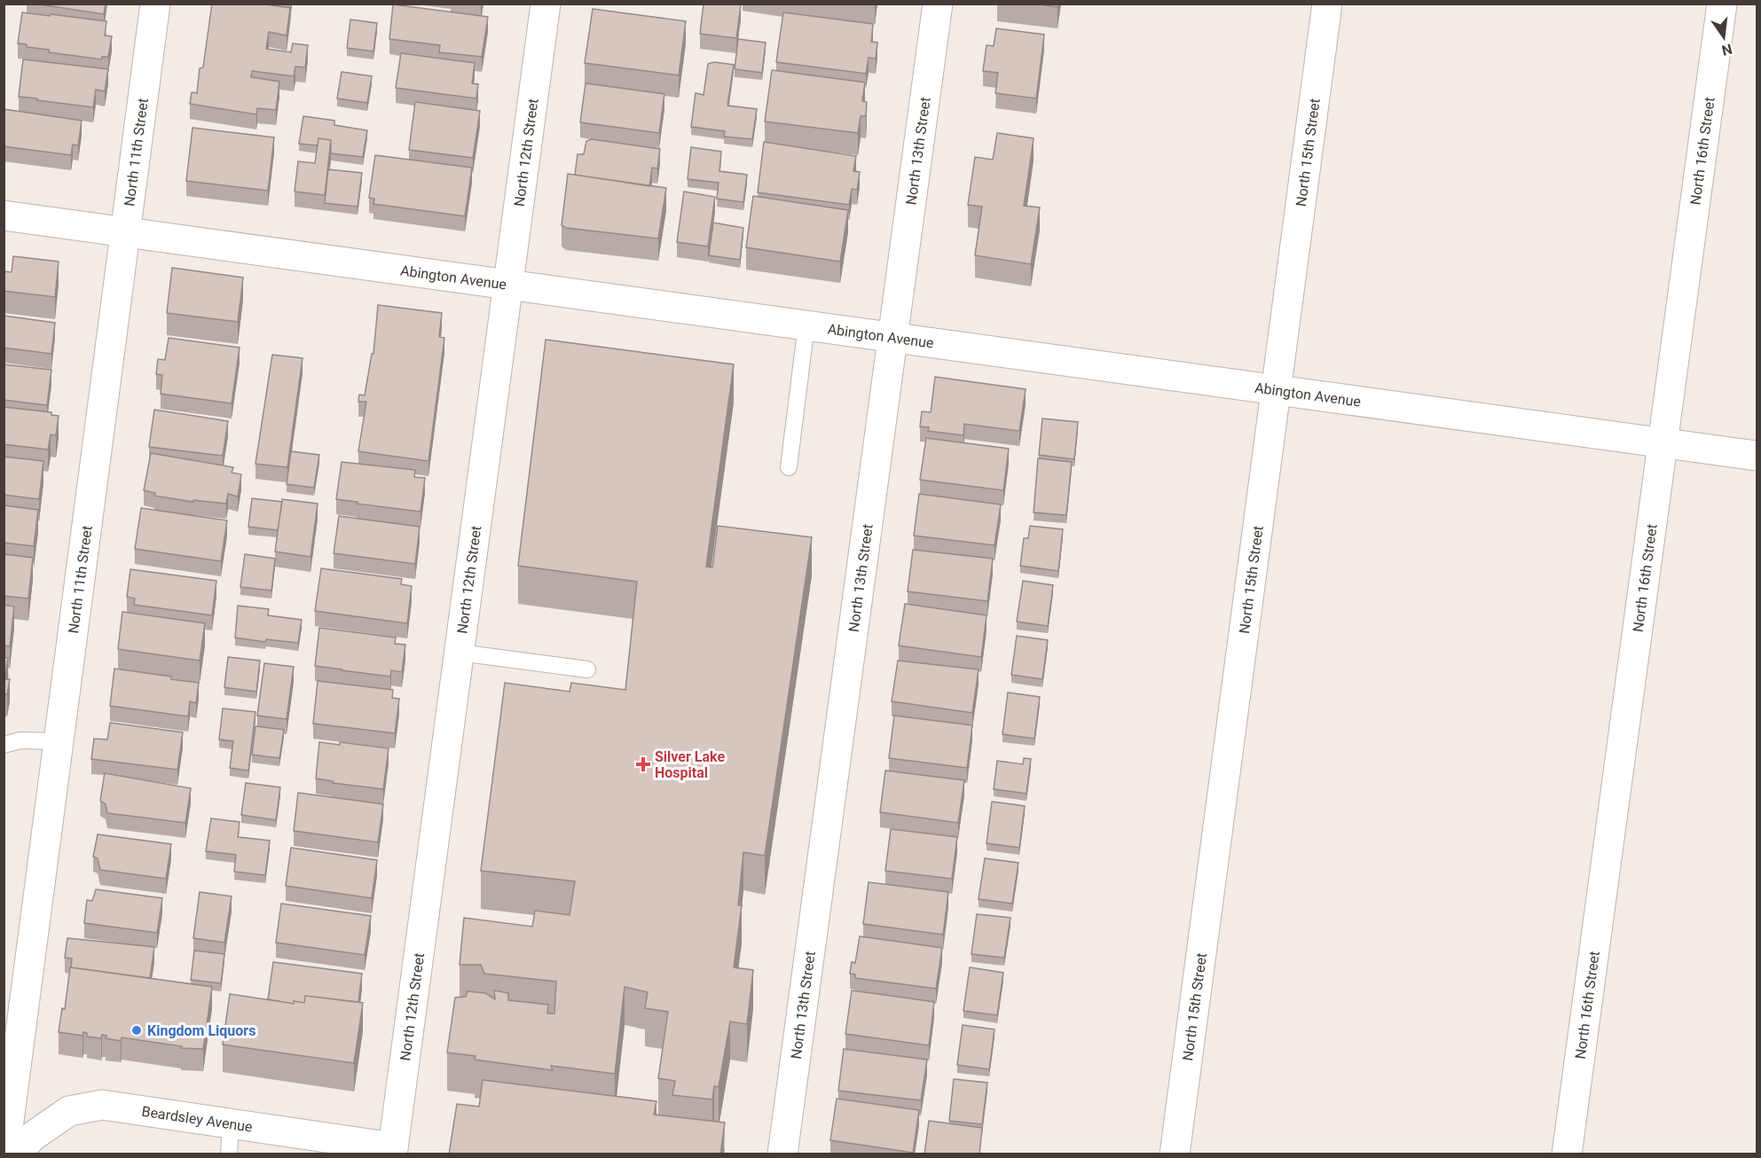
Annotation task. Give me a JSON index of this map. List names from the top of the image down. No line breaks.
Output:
{"streets":{"street":["North 11th Street","North 12th Street","North 13th Street","North 15th Street","North 16th Street","Abington Avenue","Beardsley Avenue"]},"crossings":[["North 11th Street","Abington Avenue"],["North 12th Street","Abington Avenue"],["North 12th Street","Beardsley Avenue"],["North 13th Street","Abington Avenue"],["North 15th Street","Abington Avenue"],["North 16th Street","Abington Avenue"]],"places":{"health":["Silver Lake Hospital"],"other":["Kingdom Liquors"]},"north":"bottom"}
